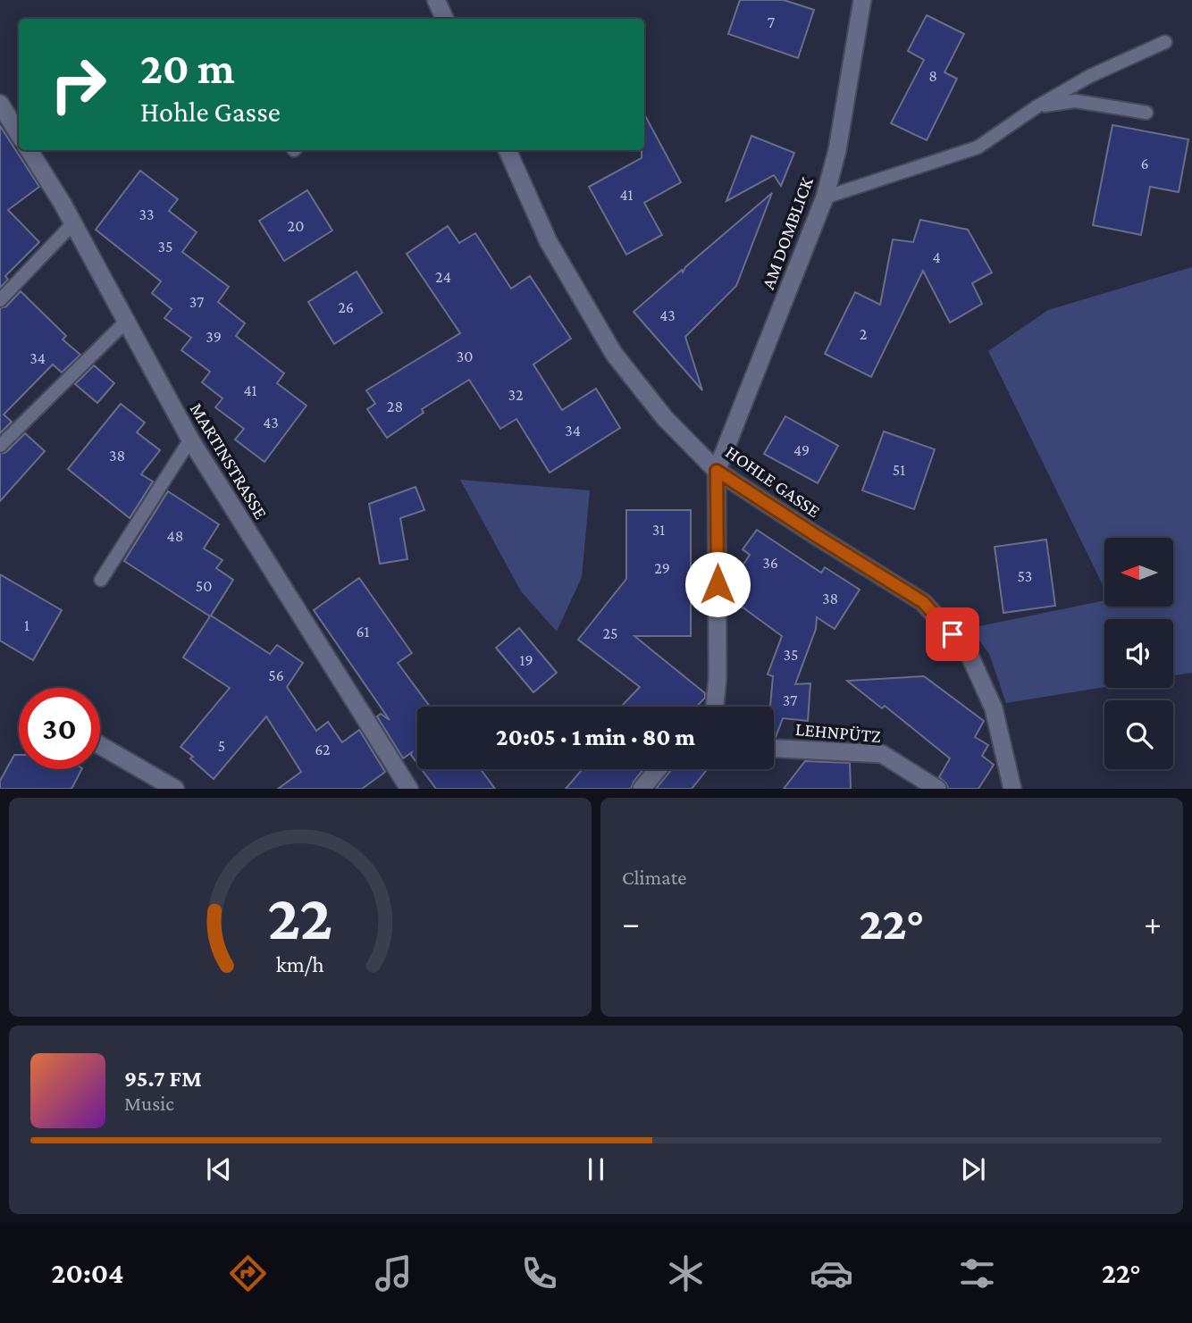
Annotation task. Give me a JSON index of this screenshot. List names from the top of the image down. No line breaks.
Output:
{"streets":{"street":["AM DOMBLICK","MARTINSTRASSE","HOHLE GASSE","LEHNPÜTZ"]},"crossings":[["AM DOMBLICK","HOHLE GASSE"]],"house_numbers":["7","8","6","41","33","20","35","4","24","37","26","43","2","39","30","34","41","32","28","43","34","49","38","51","31","48","36","29","53","50","38","1","61","25","35","19","56","37","5","62"],"north":"left","page":{"turn":["20 m","Hohle Gasse"],"limit":"30","trip":"20:05 · 1 min · 80 m","tile":"Climate","heat":["−","22°","+"],"song":["95.7 FM","Music"],"tabs":["20:04","22°"],"gauge":["22","km/h"]}}
